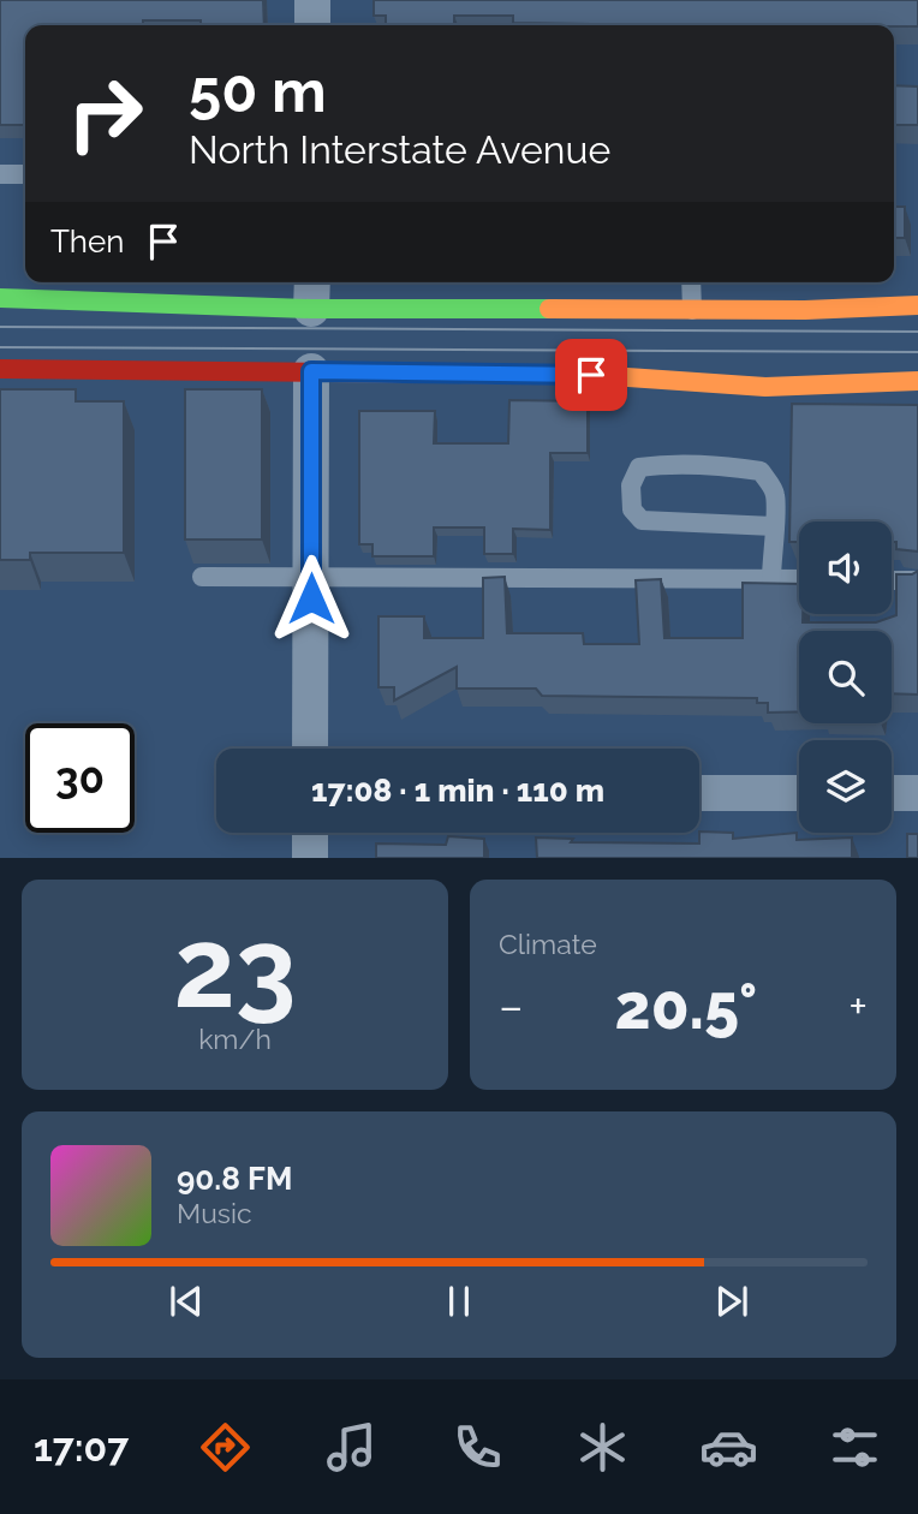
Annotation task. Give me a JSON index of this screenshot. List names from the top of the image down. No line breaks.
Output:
{"page":{"turn":["50 m","North Interstate Avenue"],"then":"Then","limit":"30","trip":"17:08 · 1 min · 110 m","tile":[["23","km/h"],"Climate"],"heat":["−","20.5°","+"],"song":["90.8 FM","Music"],"tabs":"17:07"}}
